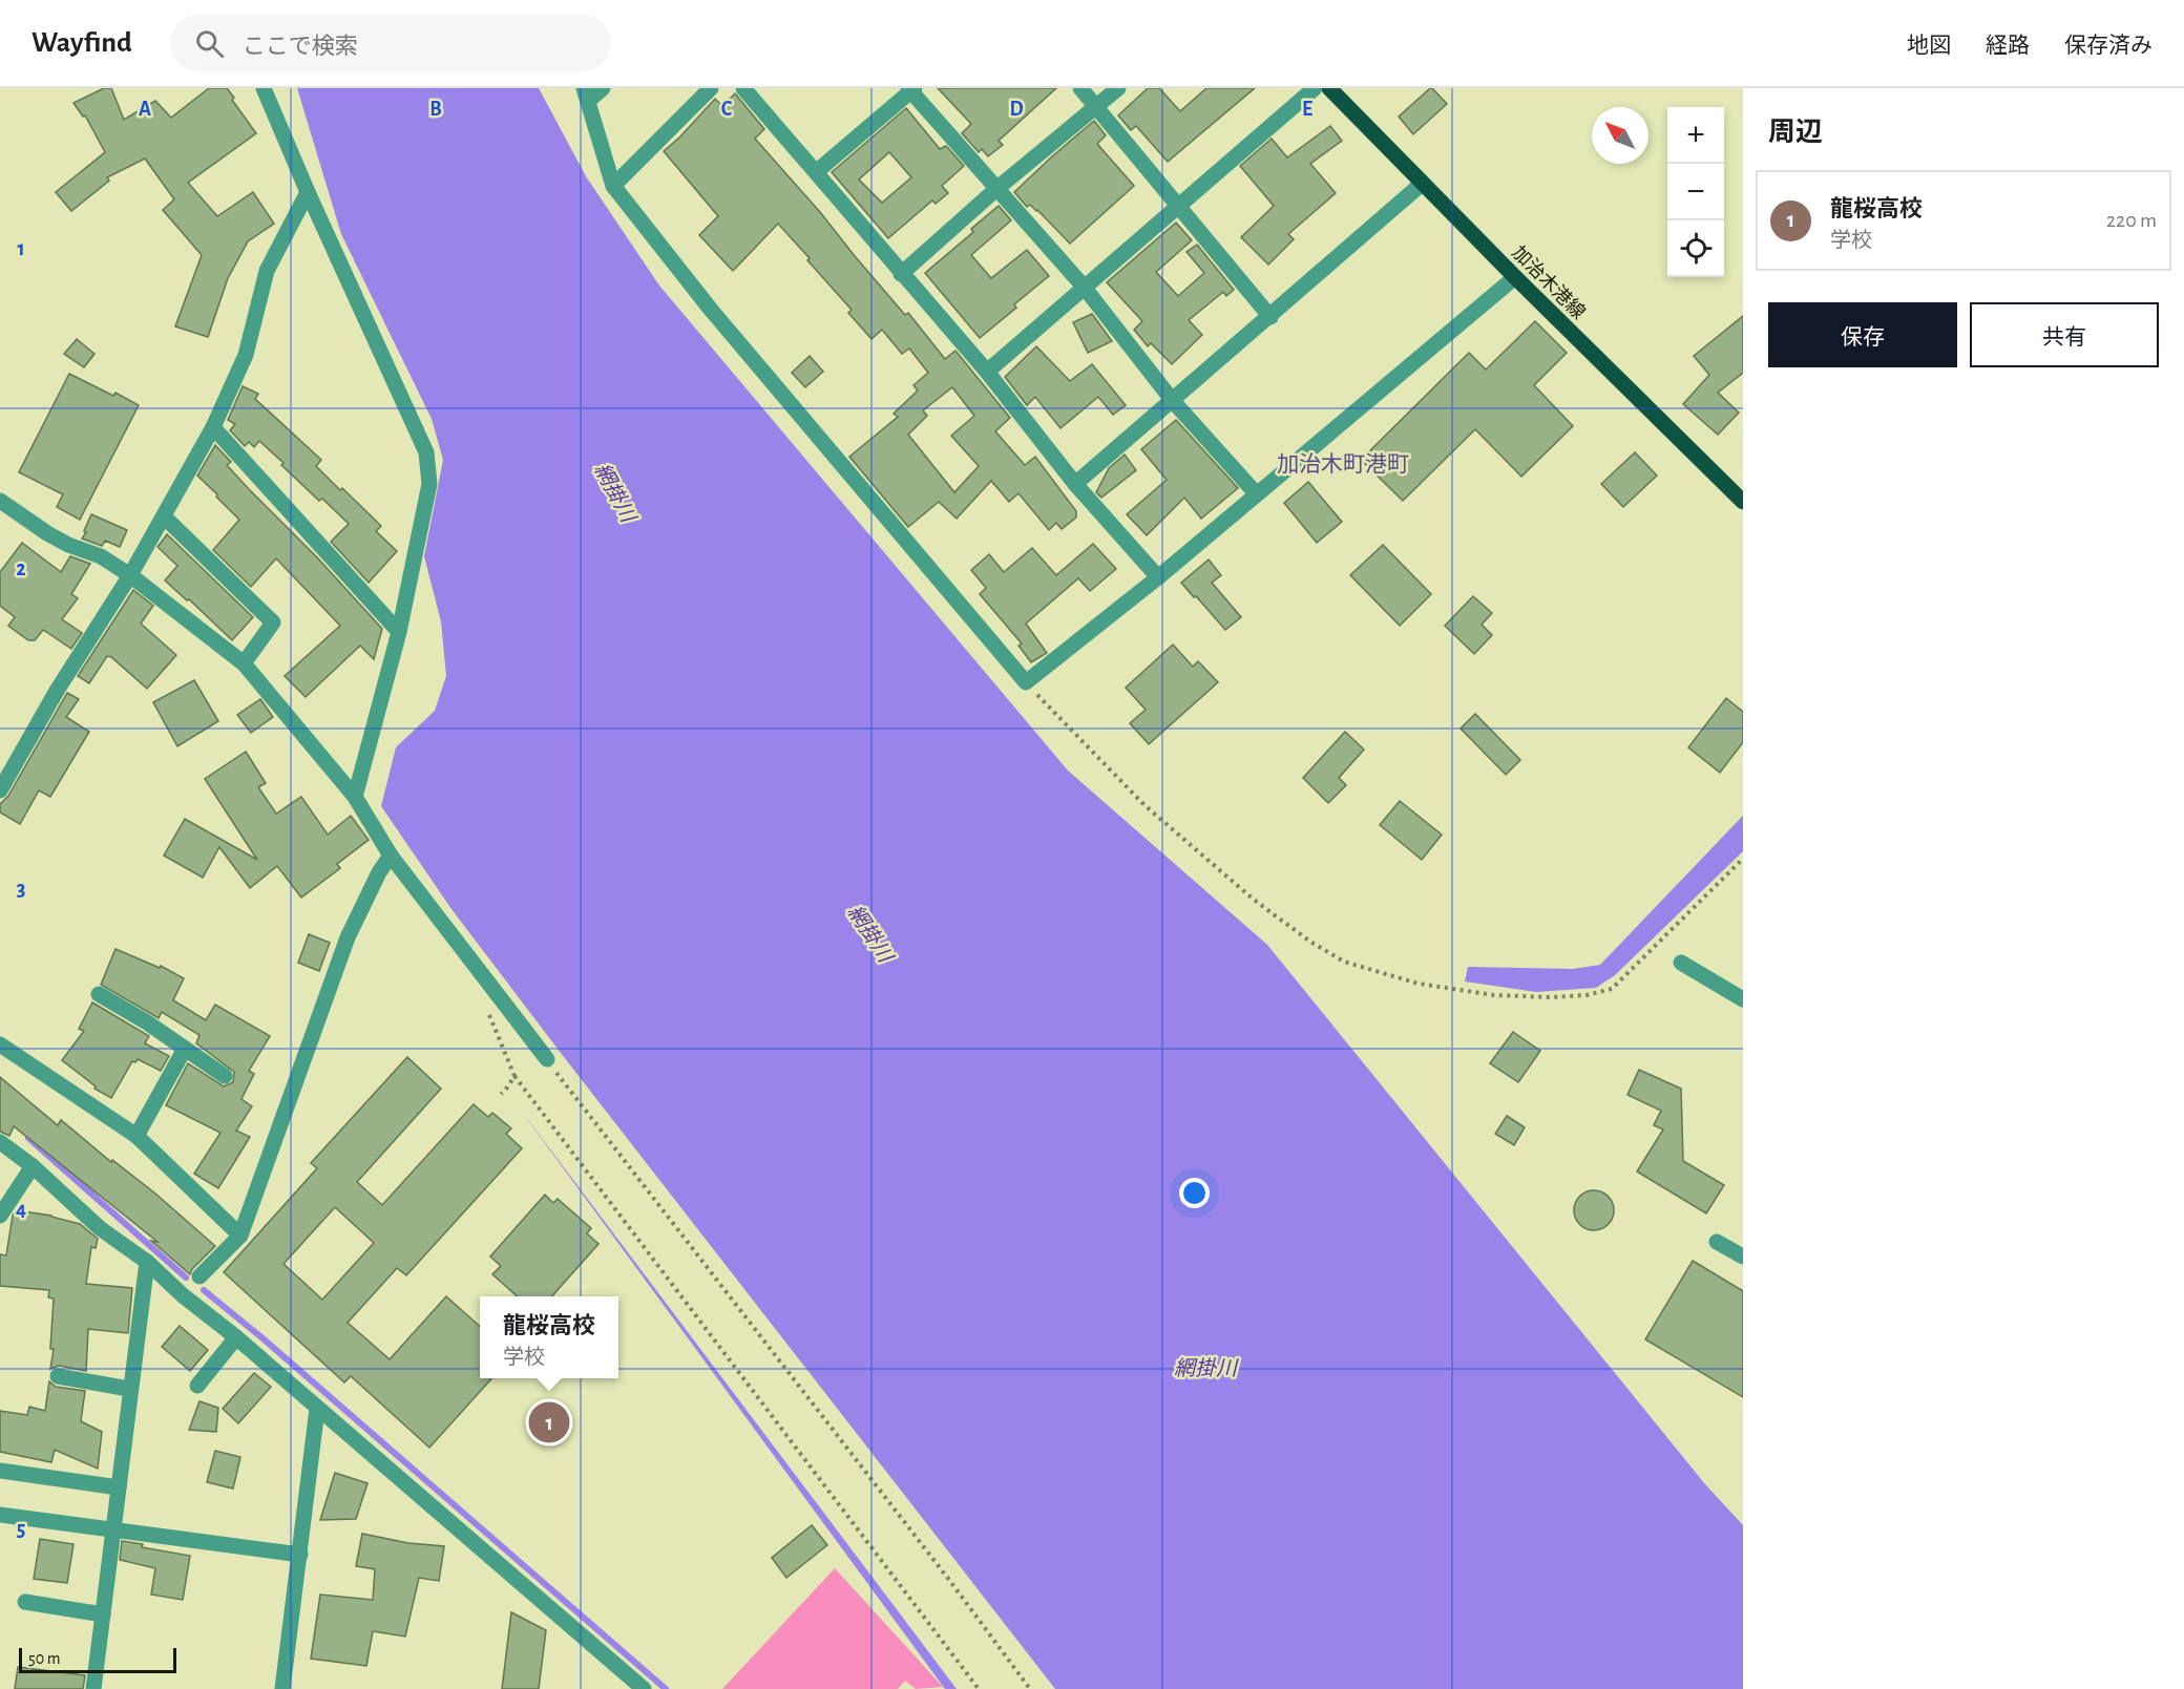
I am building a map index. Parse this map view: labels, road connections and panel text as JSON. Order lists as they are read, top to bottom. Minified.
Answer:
{"streets":{"main road":["加治木港線"]},"districts":["加治木町港町"],"water":["網掛川"],"scale_bar":"50 m","north":"top left","page":{"header":"Wayfind","search":"ここで検索","nav":["地図","経路","保存済み"],"heading":"周辺","map_buttons":["+","−"],"list":[{"mark":"1","name":"龍桜高校","note":"学校","value":"220 m"}],"buttons":["保存","共有"],"popup":["龍桜高校","学校"],"pins":"1","scale":"50 m"},"grid":{"columns":["A","B","C","D","E"],"rows":["1","2","3","4","5"]}}
